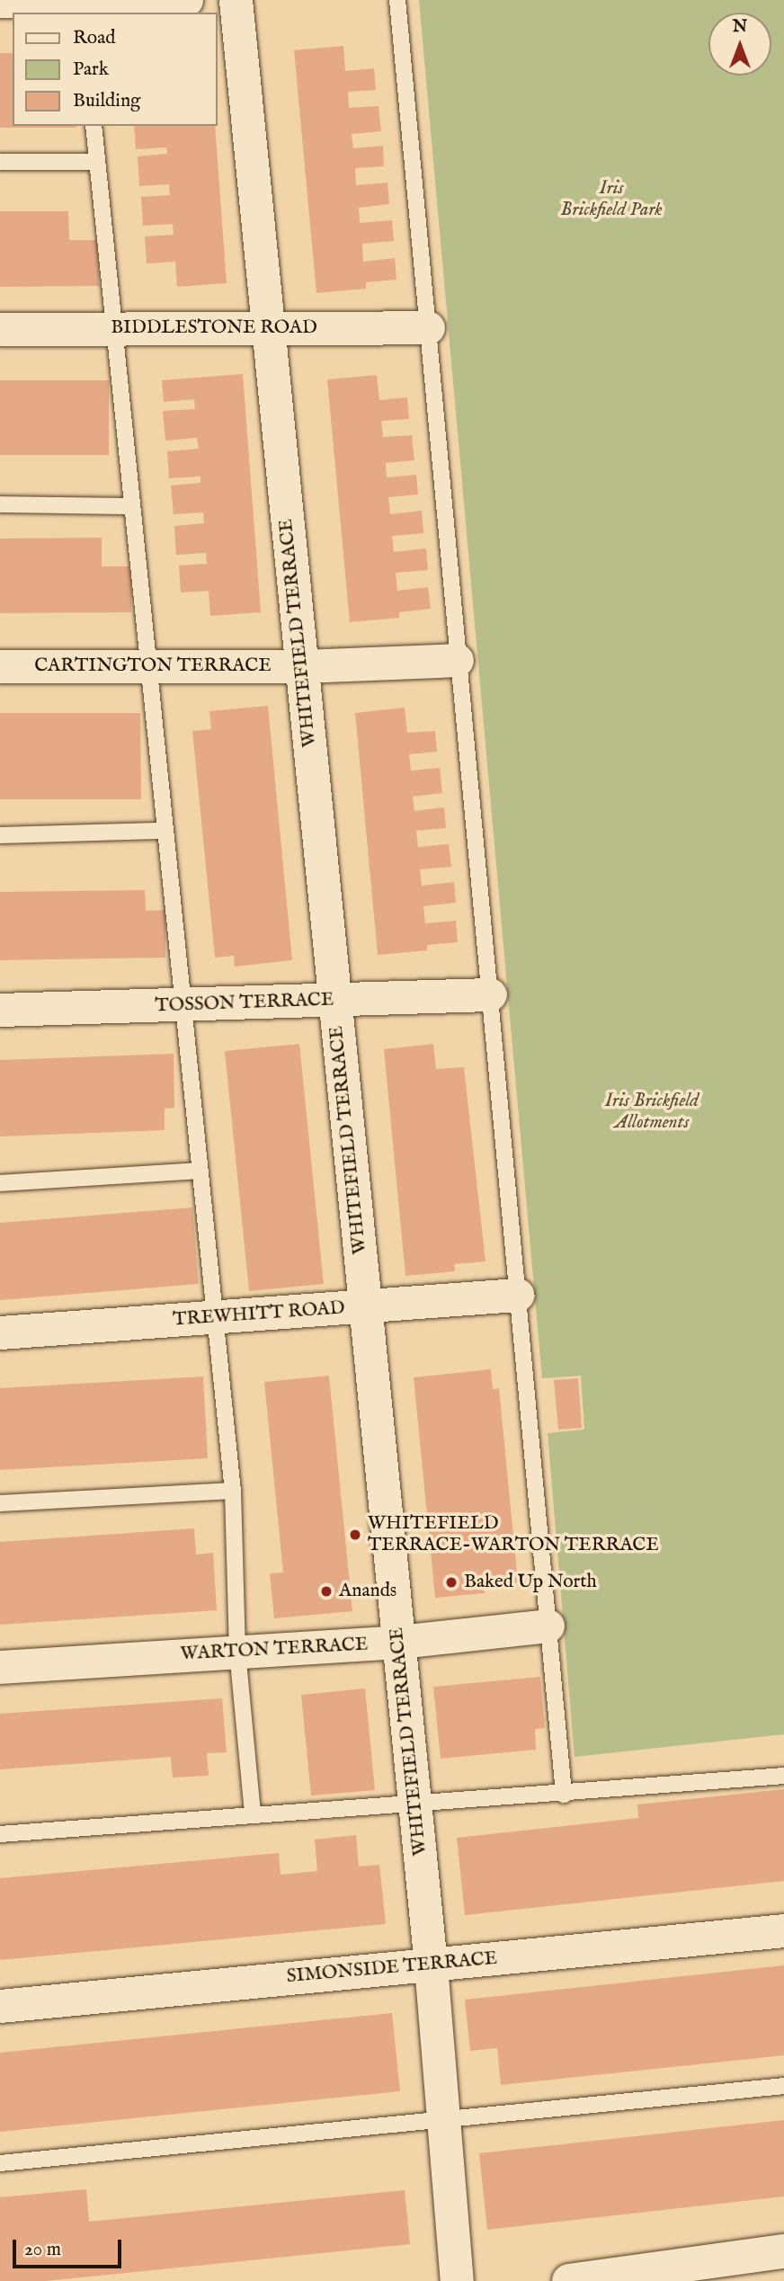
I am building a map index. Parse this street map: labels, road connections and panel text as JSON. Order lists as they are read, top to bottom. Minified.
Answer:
{"streets":{"street":["BIDDLESTONE ROAD","WHITEFIELD TERRACE","CARTINGTON TERRACE","TOSSON TERRACE","TREWHITT ROAD","WARTON TERRACE","SIMONSIDE TERRACE"]},"crossings":[["BIDDLESTONE ROAD","WHITEFIELD TERRACE"],["WHITEFIELD TERRACE","CARTINGTON TERRACE"],["WHITEFIELD TERRACE","TOSSON TERRACE"],["WHITEFIELD TERRACE","TREWHITT ROAD"],["WHITEFIELD TERRACE","WARTON TERRACE"],["WHITEFIELD TERRACE","SIMONSIDE TERRACE"]],"parks":["Iris Brickfield Park","Iris Brickfield Allotments"],"places":["WHITEFIELD TERRACE-WARTON TERRACE","Baked Up North","Anands"],"legend":["Road","Park","Building"],"scale_bar":"20 m","north":"top"}
